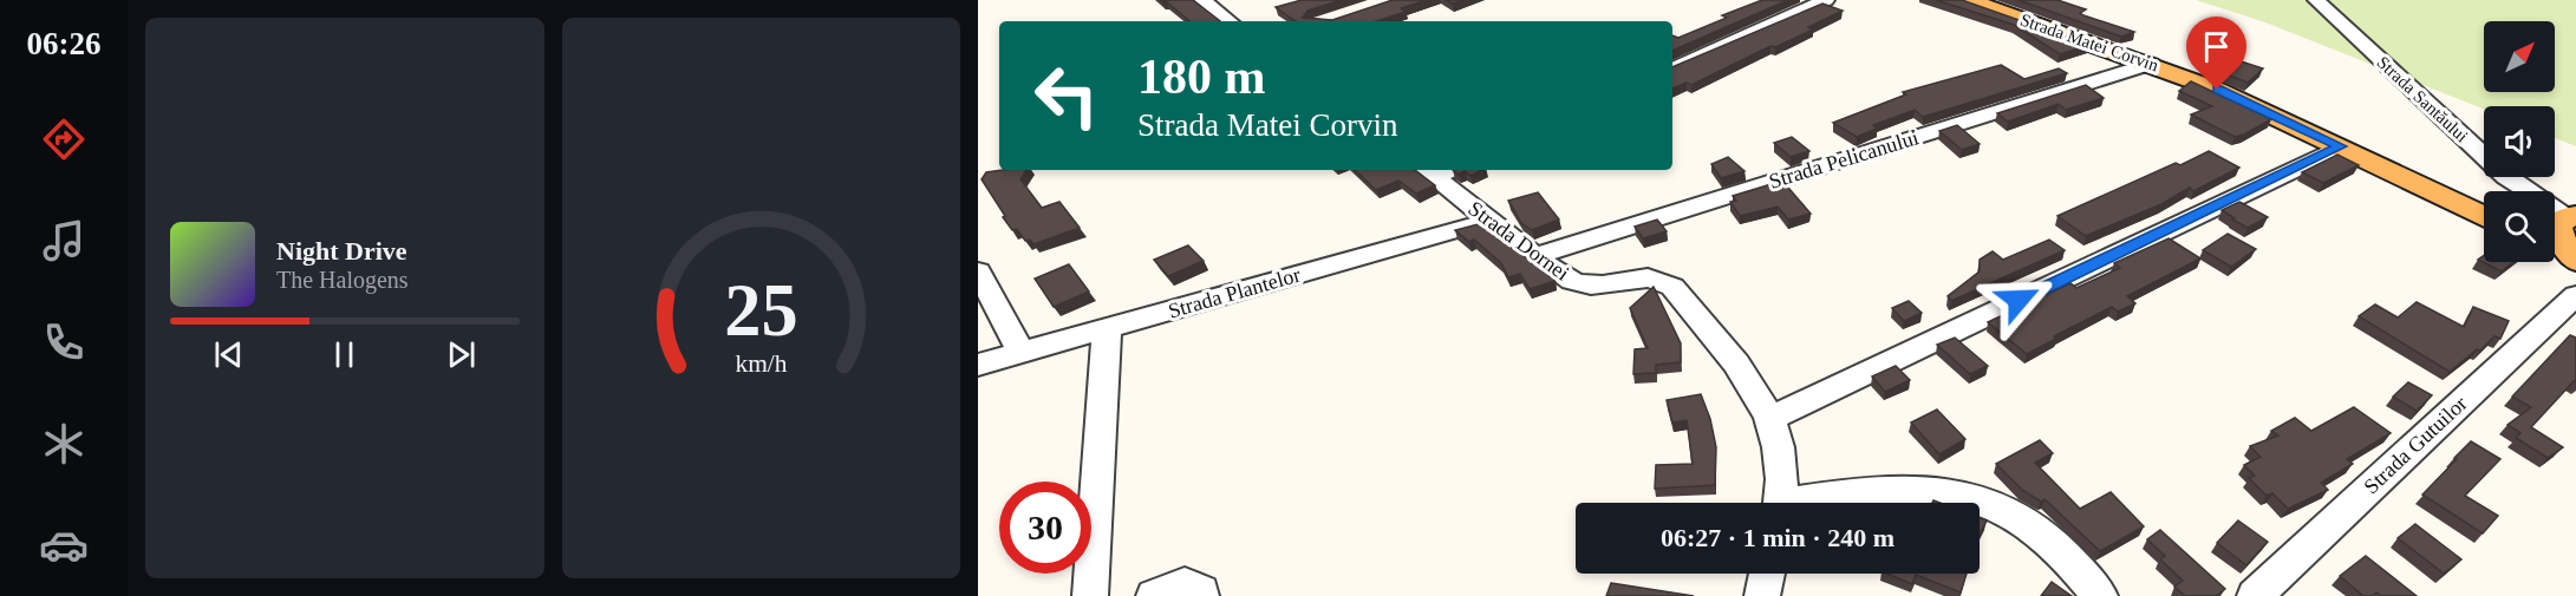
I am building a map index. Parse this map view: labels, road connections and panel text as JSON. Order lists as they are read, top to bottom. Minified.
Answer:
{"streets":{"main road":["Strada Matei Corvin"],"street":["Strada Santăului","Strada Pelicanului","Strada Dornei","Strada Plantelor","Strada Gutuilor"]},"crossings":[["Strada Matei Corvin","Strada Pelicanului"],["Strada Pelicanului","Strada Dornei"],["Strada Dornei","Strada Plantelor"]],"north":"top right","page":{"tabs":"06:26","turn":["180 m","Strada Matei Corvin"],"song":["Night Drive","The Halogens"],"limit":"30","trip":"06:27 · 1 min · 240 m","gauge":["25","km/h"]}}
